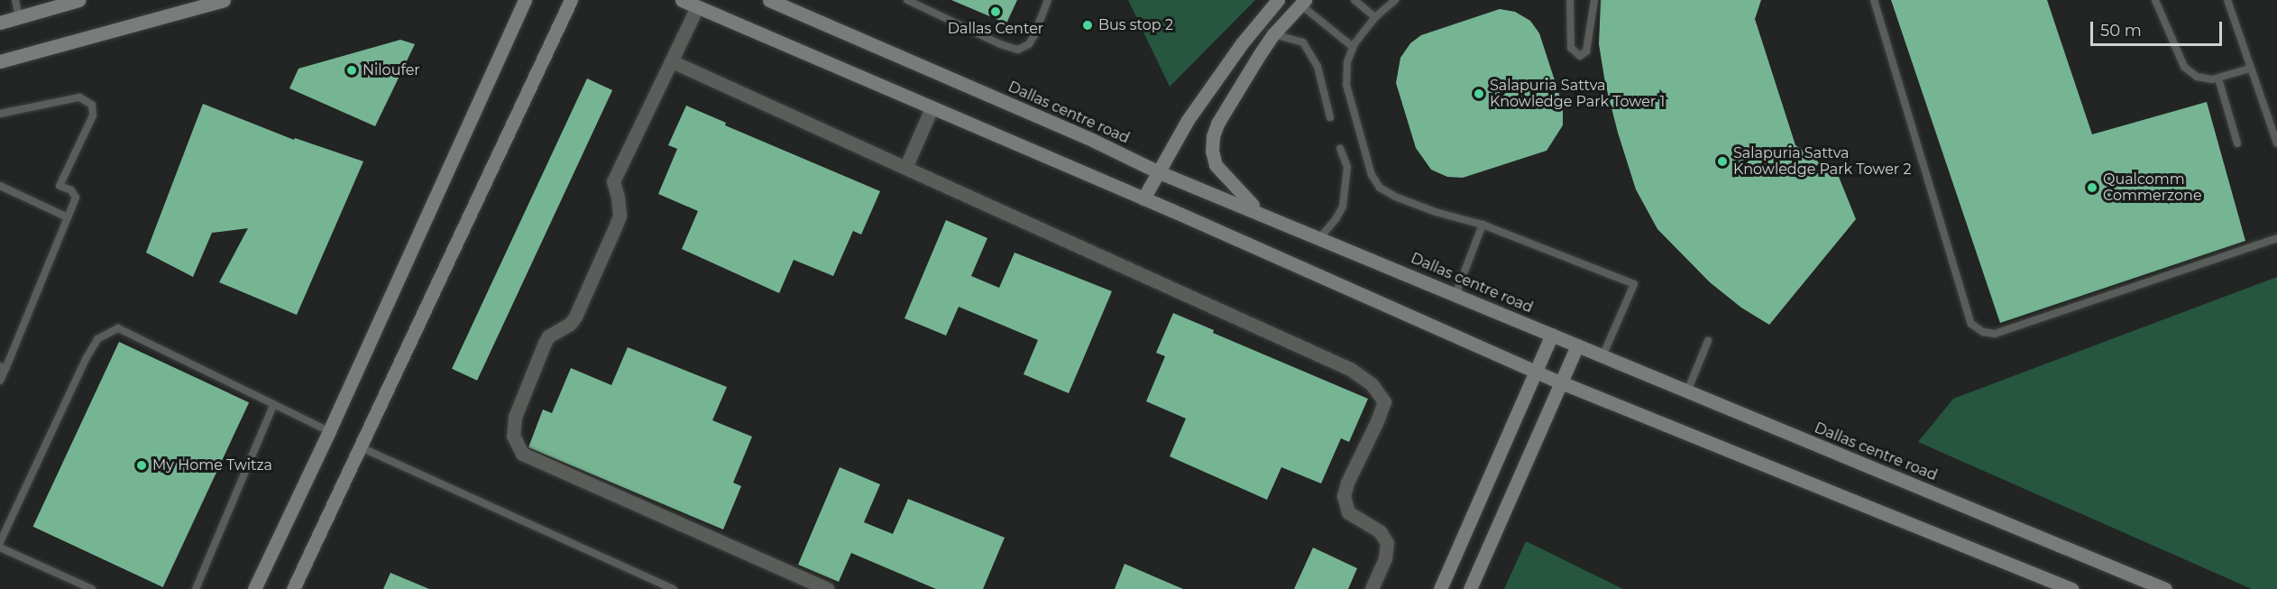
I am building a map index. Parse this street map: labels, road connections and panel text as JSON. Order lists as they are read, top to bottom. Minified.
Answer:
{"streets":{"street":["Dallas centre road"]},"places":["Dallas Center","Bus stop 2","Niloufer","Salapuria Sattva Knowledge Park Tower 1","Salapuria Sattva Knowledge Park Tower 2","Qualcomm Commerzone","My Home Twitza"],"scale_bar":"50 m"}
